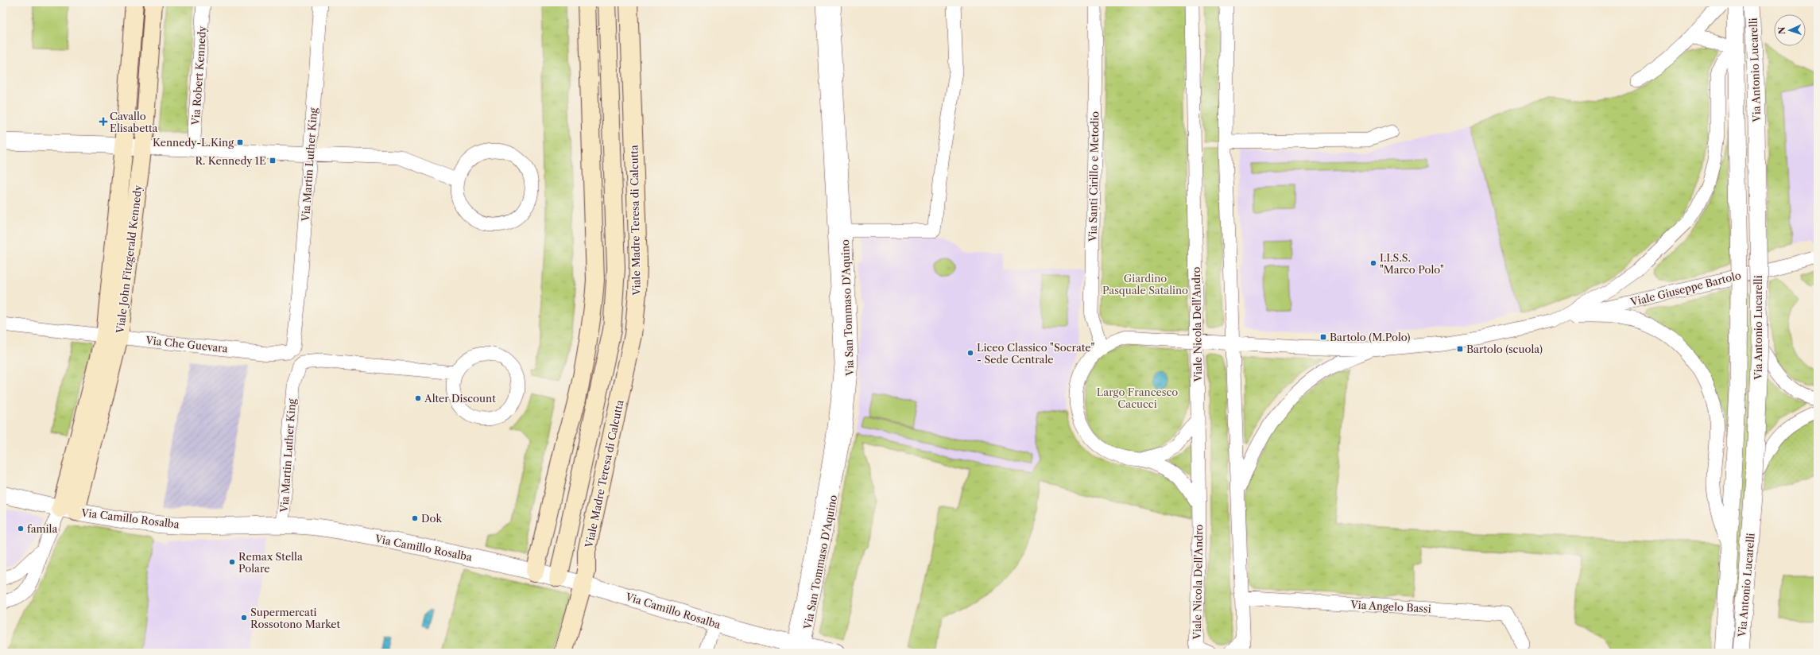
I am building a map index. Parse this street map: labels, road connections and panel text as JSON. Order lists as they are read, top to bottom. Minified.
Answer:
{"streets":{"main road":["Viale Madre Teresa di Calcutta","Viale John Fitzgerald Kennedy"],"street":["Via Antonio Lucarelli","Via Robert Kennedy","Via Martin Luther King","Via Santi Cirillo e Metodio","Viale Giuseppe Bartolo","Via San Tommaso D'Aquino","Viale Nicola Dell'Andro","Via Che Guevara","Via Camillo Rosalba","Via Angelo Bassi"]},"crossings":[["Via Martin Luther King","Via Che Guevara"],["Via Martin Luther King","Via Camillo Rosalba"],["Viale Madre Teresa di Calcutta","Via Camillo Rosalba"],["Viale John Fitzgerald Kennedy","Via Che Guevara"],["Viale John Fitzgerald Kennedy","Via Camillo Rosalba"],["Via San Tommaso D'Aquino","Via Camillo Rosalba"]],"parks":["Giardino Pasquale Satalino","Largo Francesco Cacucci"],"places":{"health":["Cavallo Elisabetta"],"transit":["Kennedy-L.King","R. Kennedy 1E","Bartolo (M.Polo)","Bartolo (scuola)"],"other":["I.I.S.S. \"Marco Polo\"","Liceo Classico \"Socrate\" - Sede Centrale","Alter Discount","Dok","famila","Remax Stella Polare","Supermercati Rossotono Market"]},"north":"left"}
